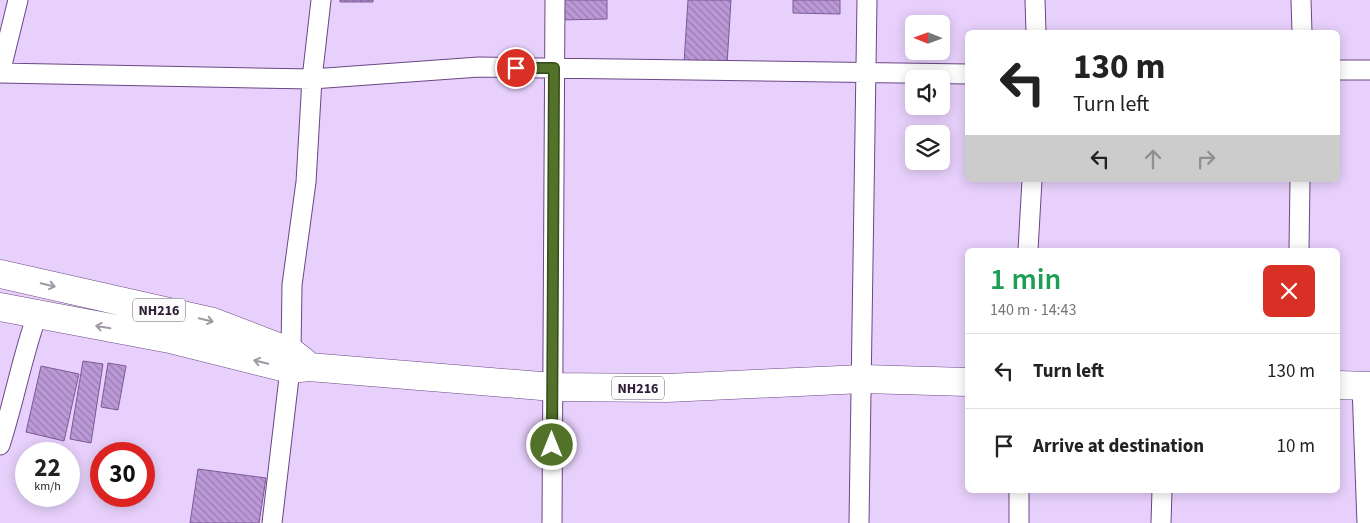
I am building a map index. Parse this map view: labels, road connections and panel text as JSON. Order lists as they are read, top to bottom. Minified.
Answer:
{"streets":{"highway":["NH216"]},"north":"left","page":{"turn":["130 m","Turn left"],"heading":["1 min","140 m · 14:43"],"list":[{"name":"Turn left","value":"130 m"},{"name":"Arrive at destination","value":"10 m"}],"speed":"22 km/h","limit":"30"}}
